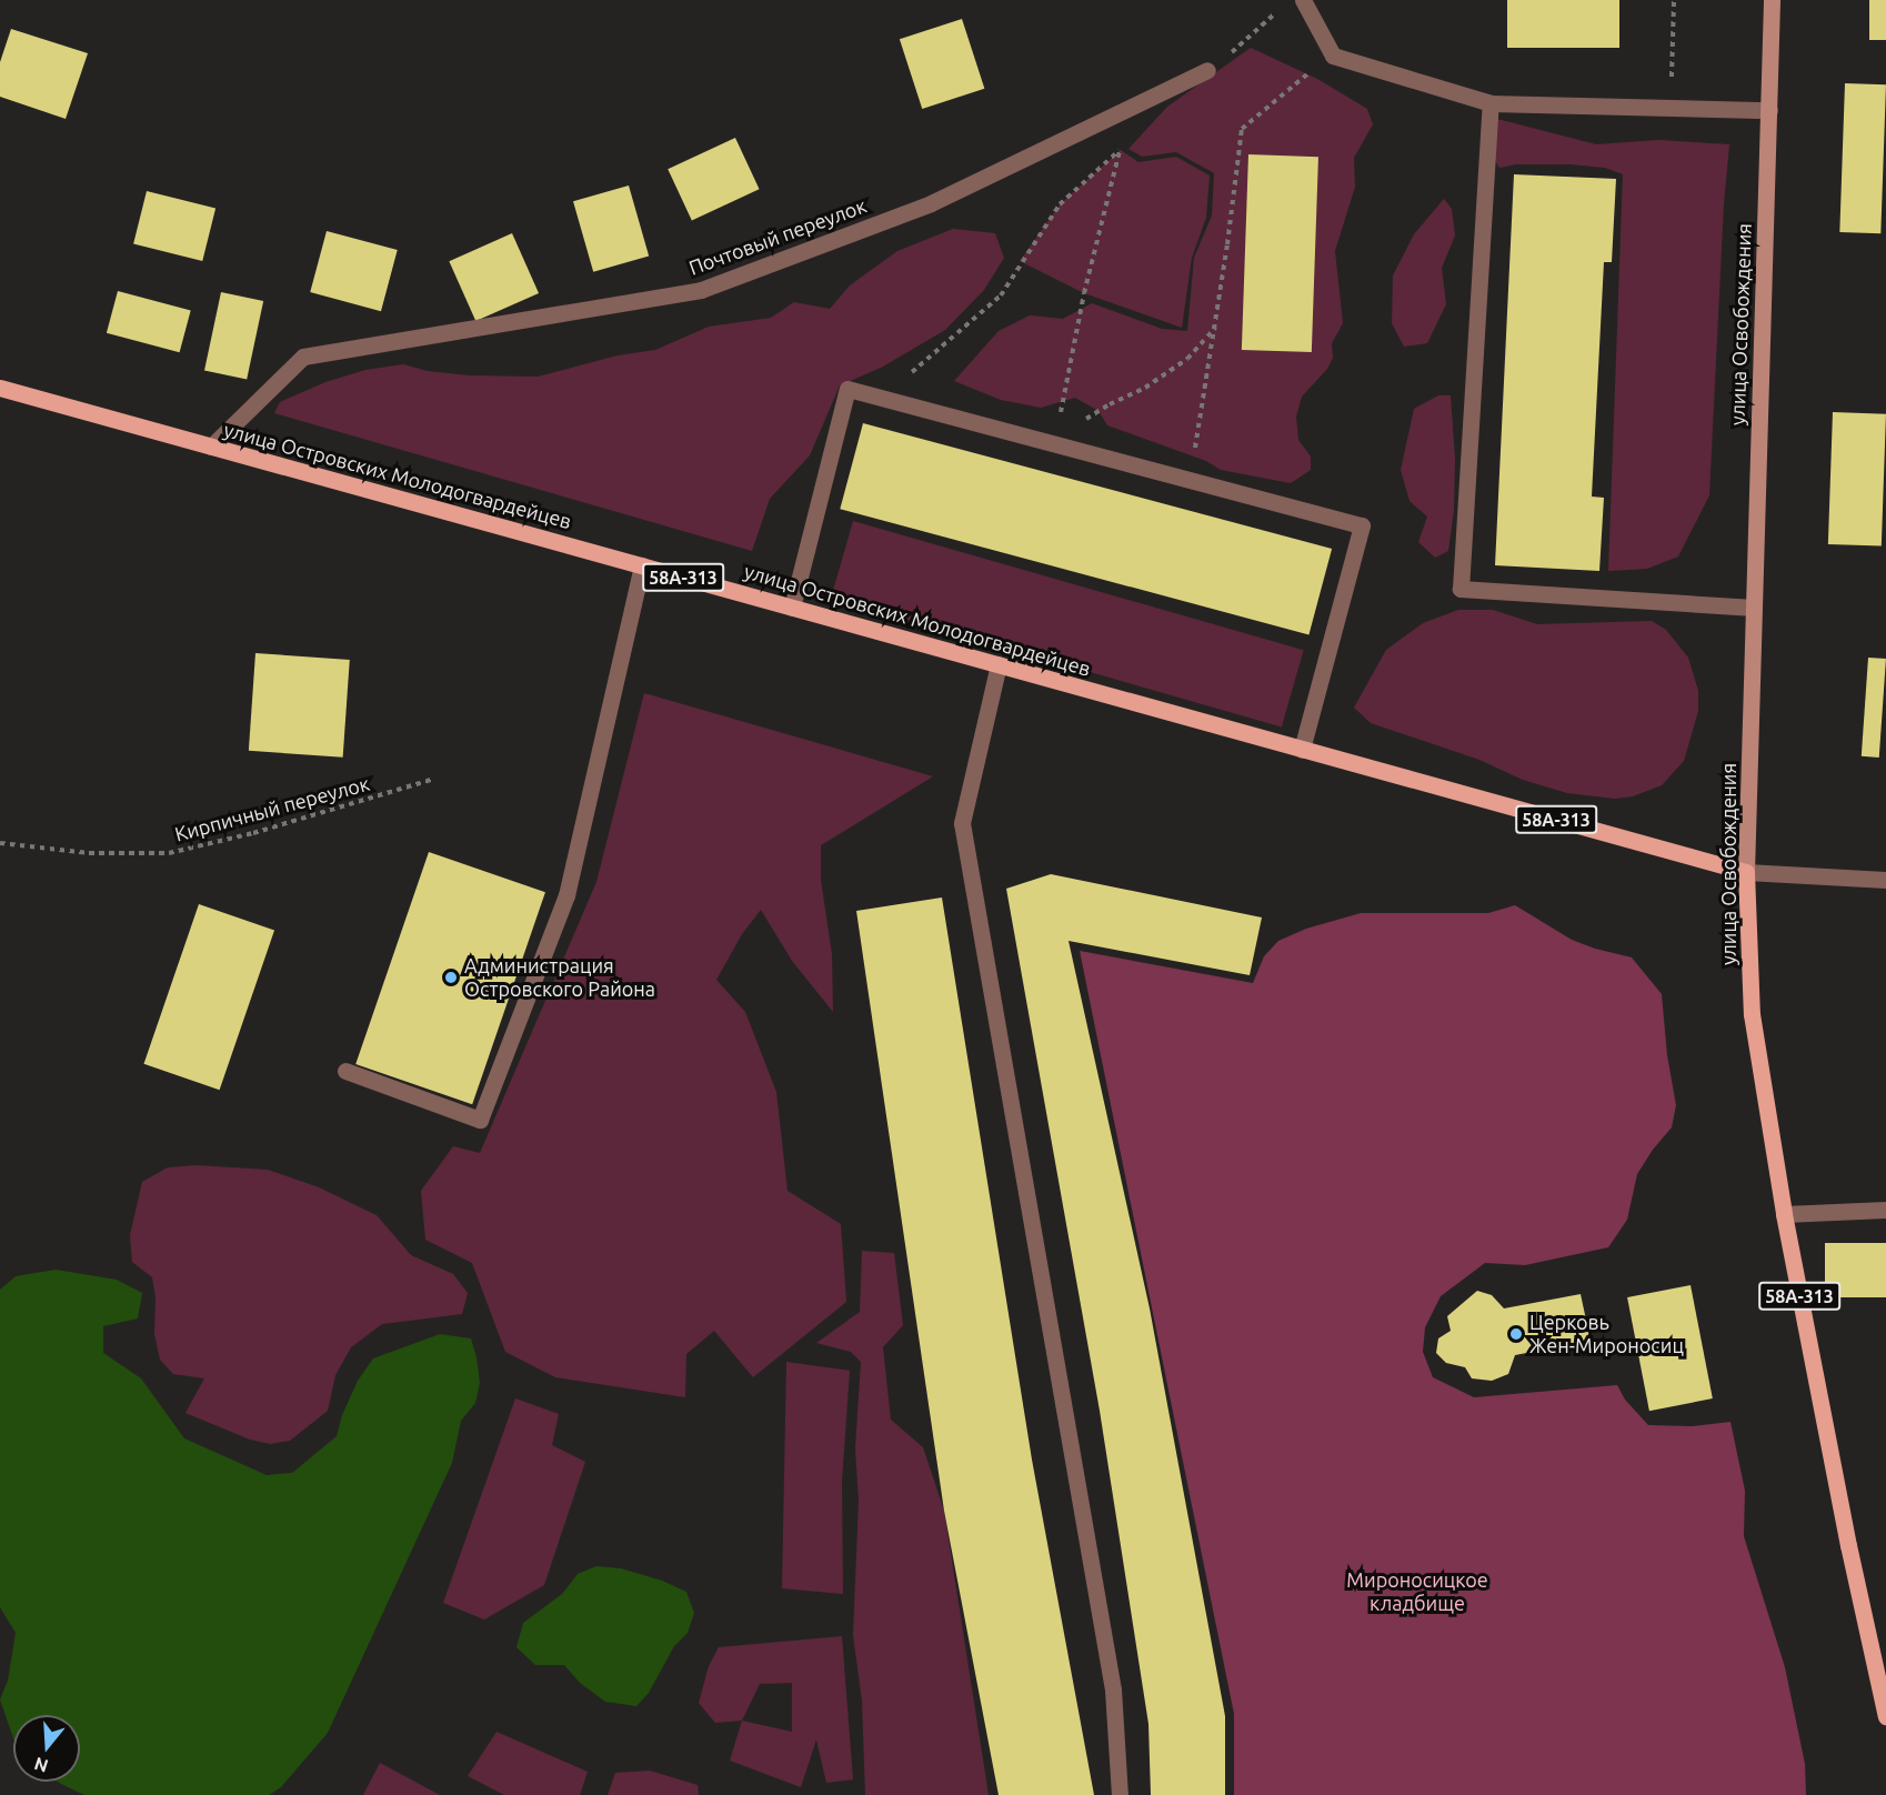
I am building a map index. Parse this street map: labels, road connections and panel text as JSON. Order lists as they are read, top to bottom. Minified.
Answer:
{"streets":{"main road":["улица Освобождения","улица Островских Молодогвардейцев","58А-313"],"street":["Почтовый переулок"],"path":["Кирпичный переулок"]},"crossings":[["Почтовый переулок","улица Островских Молодогвардейцев"],["улица Освобождения","улица Островских Молодогвардейцев"]],"parks":["Мироносицкое кладбище"],"places":["Администрация Островского Района","Церковь Жен-Мироносиц"],"north":"bottom"}
